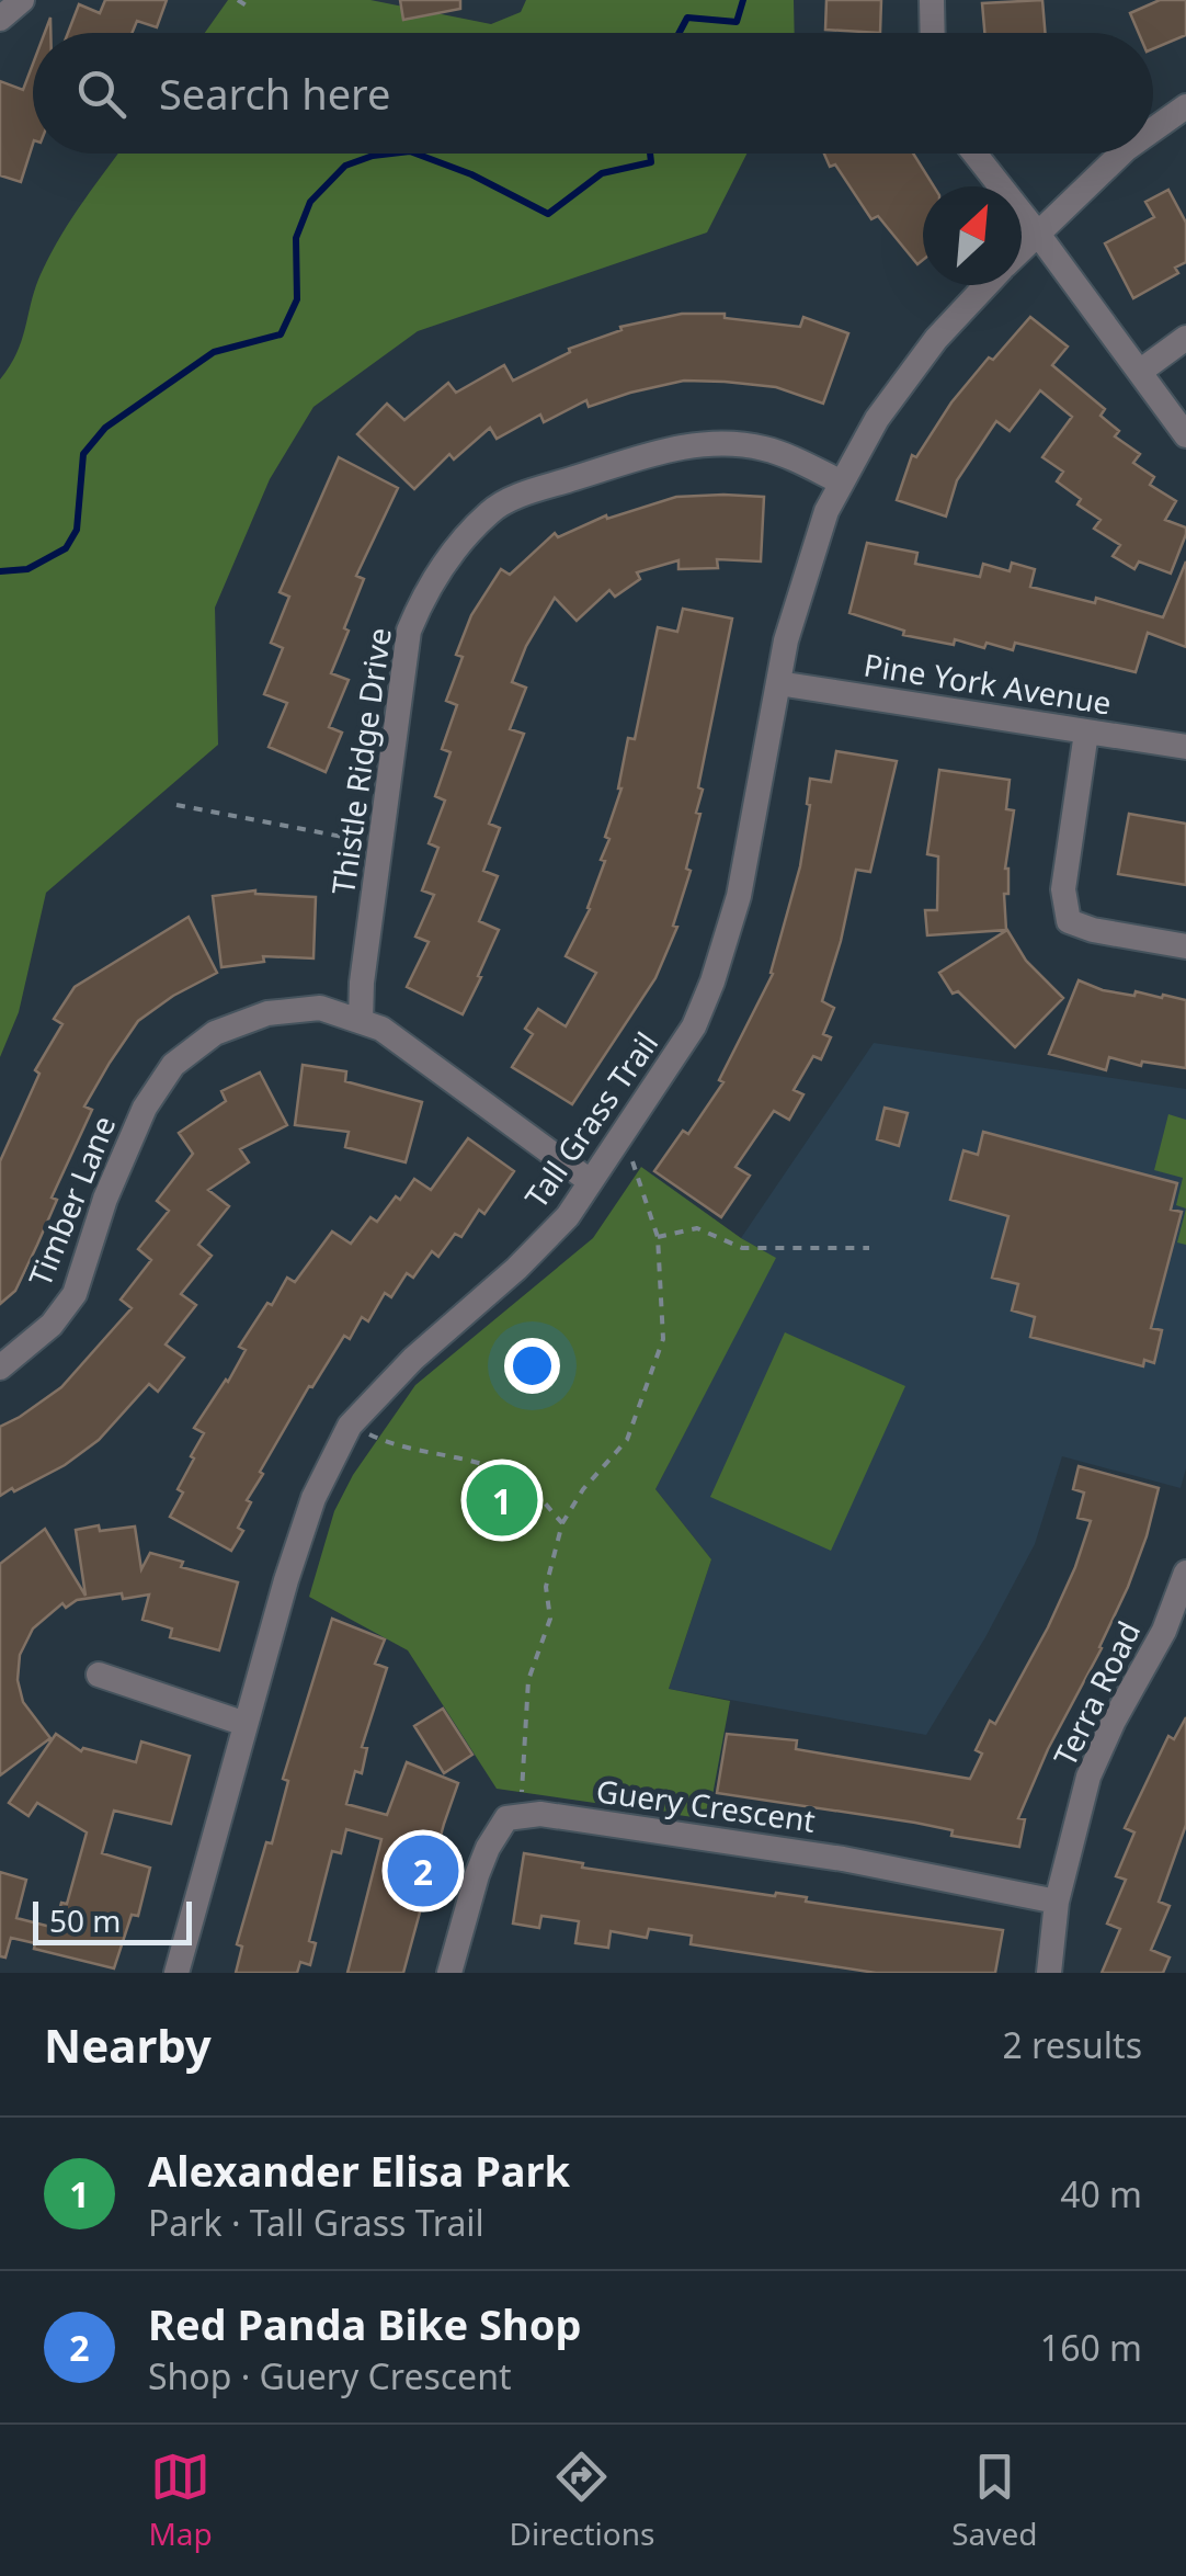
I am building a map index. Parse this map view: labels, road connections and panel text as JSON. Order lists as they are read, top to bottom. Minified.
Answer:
{"streets":{"street":["Pine York Avenue","Thistle Ridge Drive","Tall Grass Trail","Timber Lane","Terra Road","Guery Crescent"]},"crossings":[["Pine York Avenue","Tall Grass Trail"],["Thistle Ridge Drive","Tall Grass Trail"],["Thistle Ridge Drive","Timber Lane"],["Tall Grass Trail","Timber Lane"],["Terra Road","Guery Crescent"]],"scale_bar":"50 m","north":"top right","page":{"search":"Search here","pins":["1","2"],"scale":"50 m","heading":["Nearby","2 results"],"list":[{"mark":"1","name":"Alexander Elisa Park","note":"Park · Tall Grass Trail","value":"40 m"},{"mark":"2","name":"Red Panda Bike Shop","note":"Shop · Guery Crescent","value":"160 m"}],"nav":["Map","Directions","Saved"]}}
